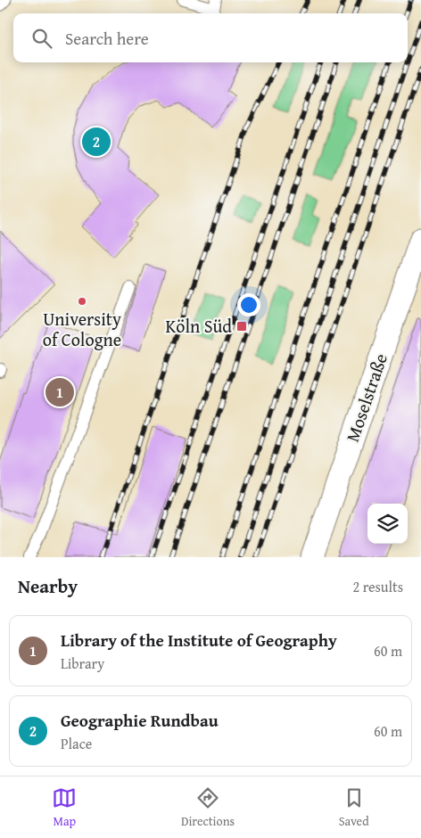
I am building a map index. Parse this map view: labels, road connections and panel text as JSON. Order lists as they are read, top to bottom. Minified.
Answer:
{"streets":{"street":["Moselstraße"]},"places":{"other":["University of Cologne"],"transit":["Köln Süd"]},"page":{"search":"Search here","pins":["2","1"],"heading":["Nearby","2 results"],"list":[{"mark":"1","name":"Library of the Institute of Geography","note":"Library","value":"60 m"},{"mark":"2","name":"Geographie Rundbau","note":"Place","value":"60 m"}],"nav":["Map","Directions","Saved"]}}
